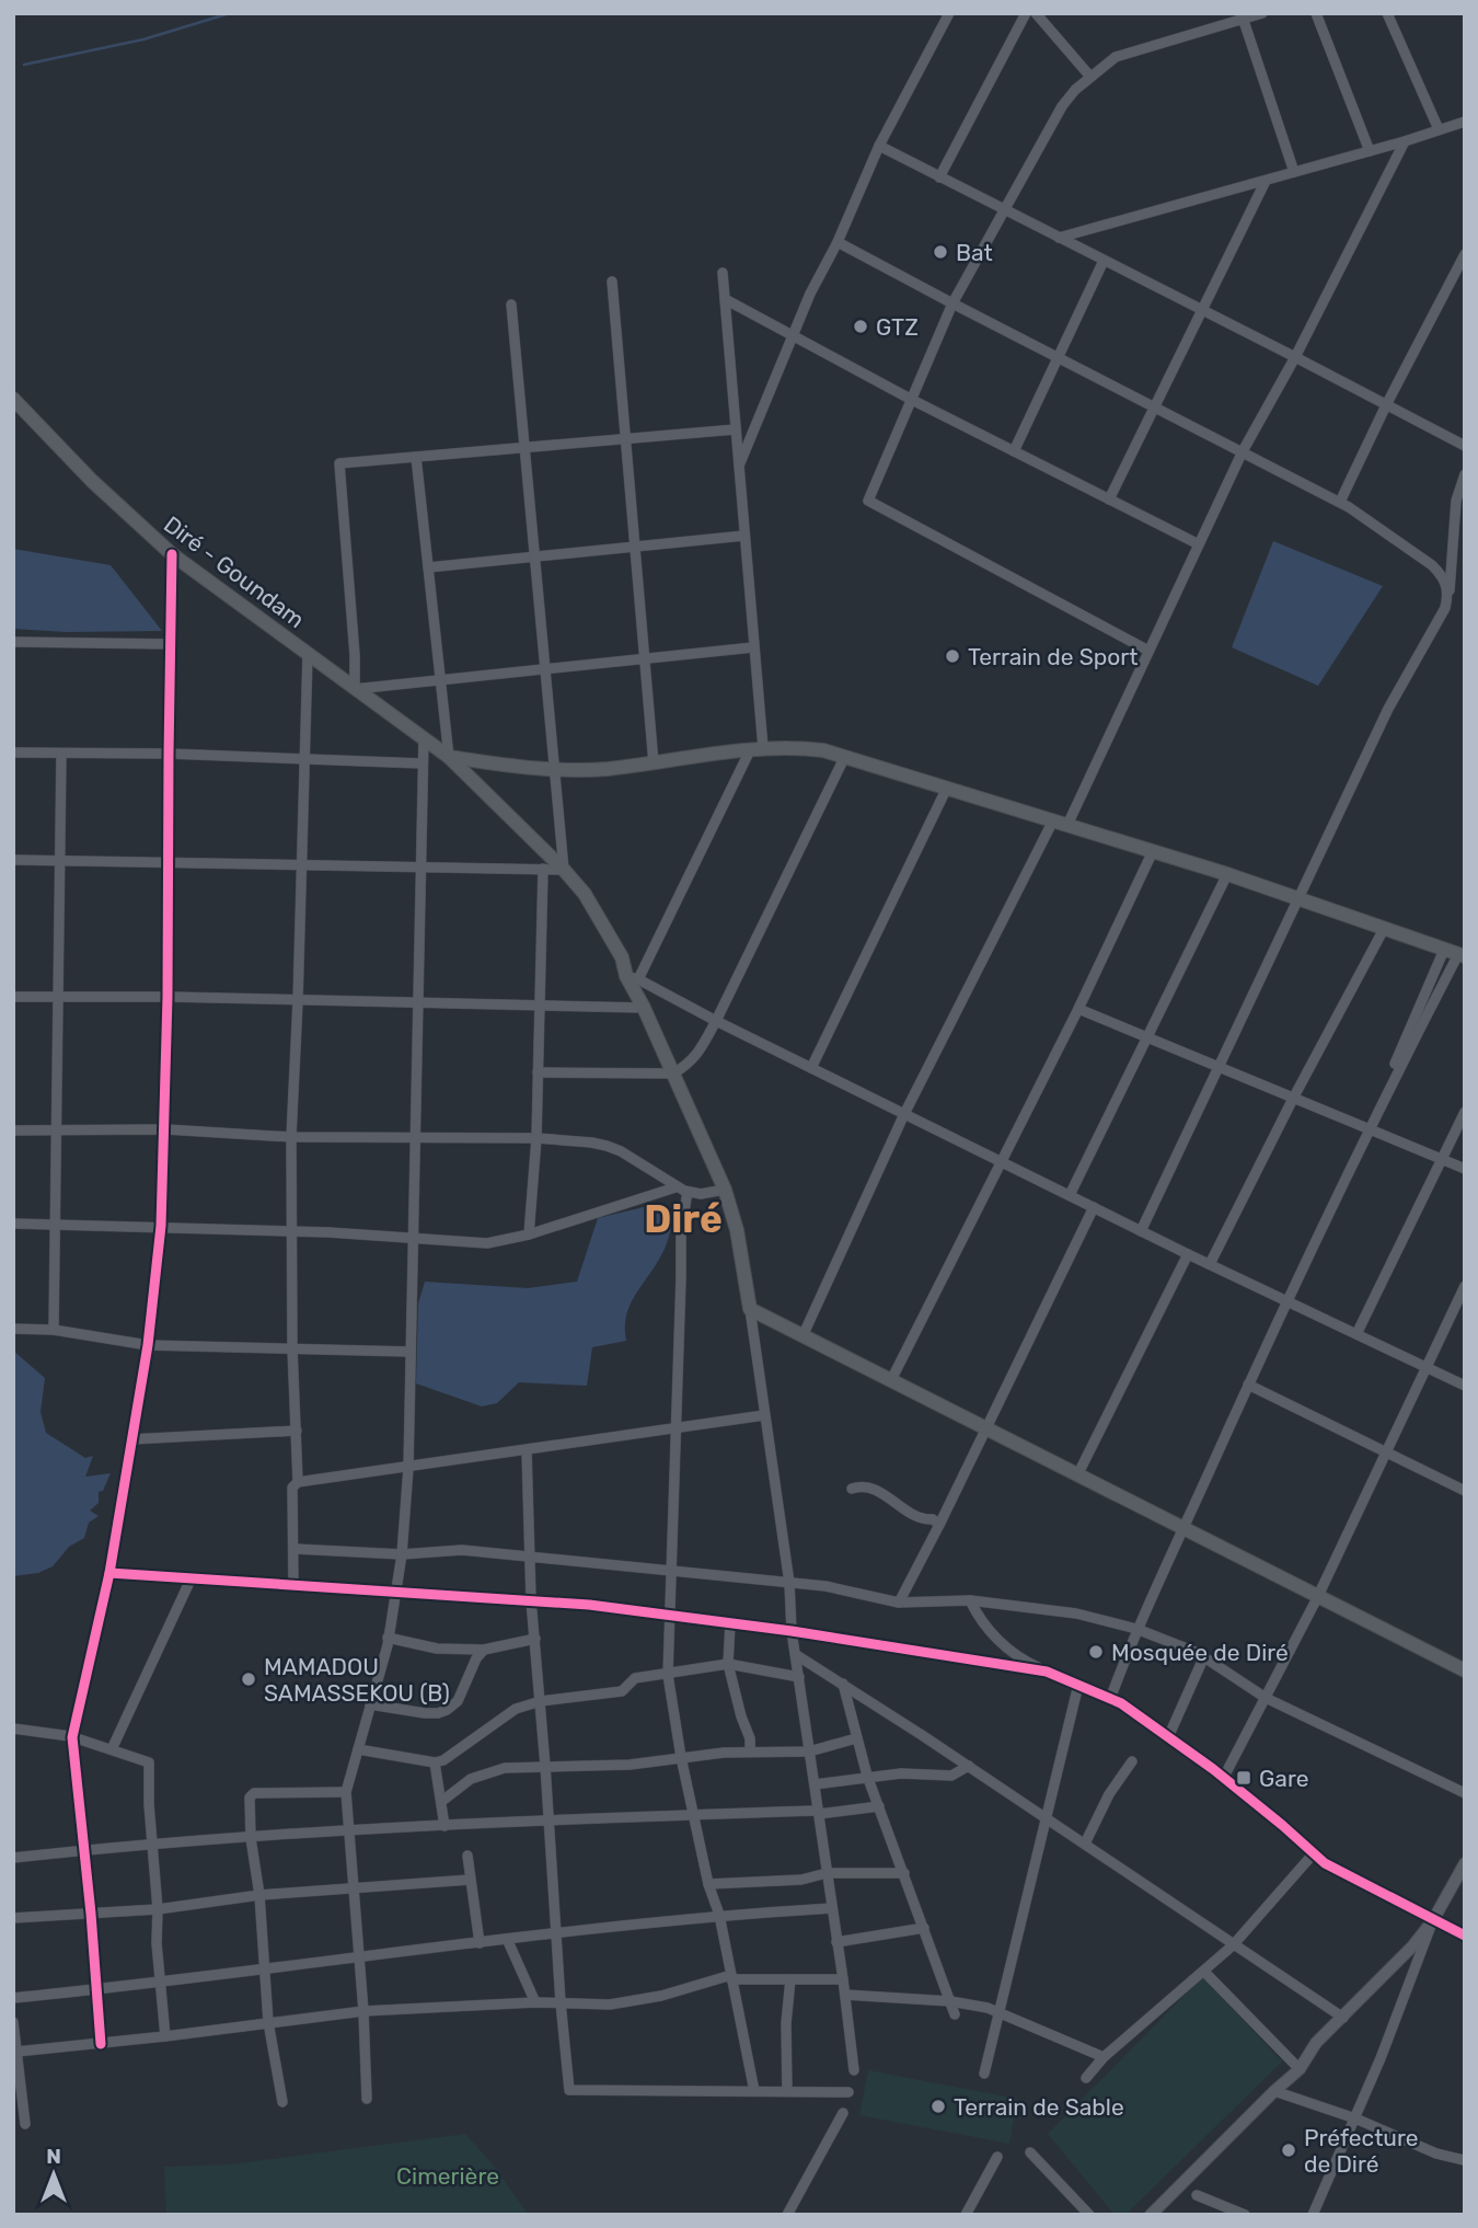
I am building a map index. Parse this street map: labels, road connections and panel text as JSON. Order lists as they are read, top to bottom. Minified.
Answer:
{"streets":{"main road":["Diré - Goundam"]},"districts":["Diré"],"parks":["Cimerière"],"places":{"other":["Bat","GTZ","Terrain de Sport","Mosquée de Diré","MAMADOU SAMASSEKOU (B)","Terrain de Sable","Préfecture de Diré"],"transit":["Gare"]},"north":"top"}
